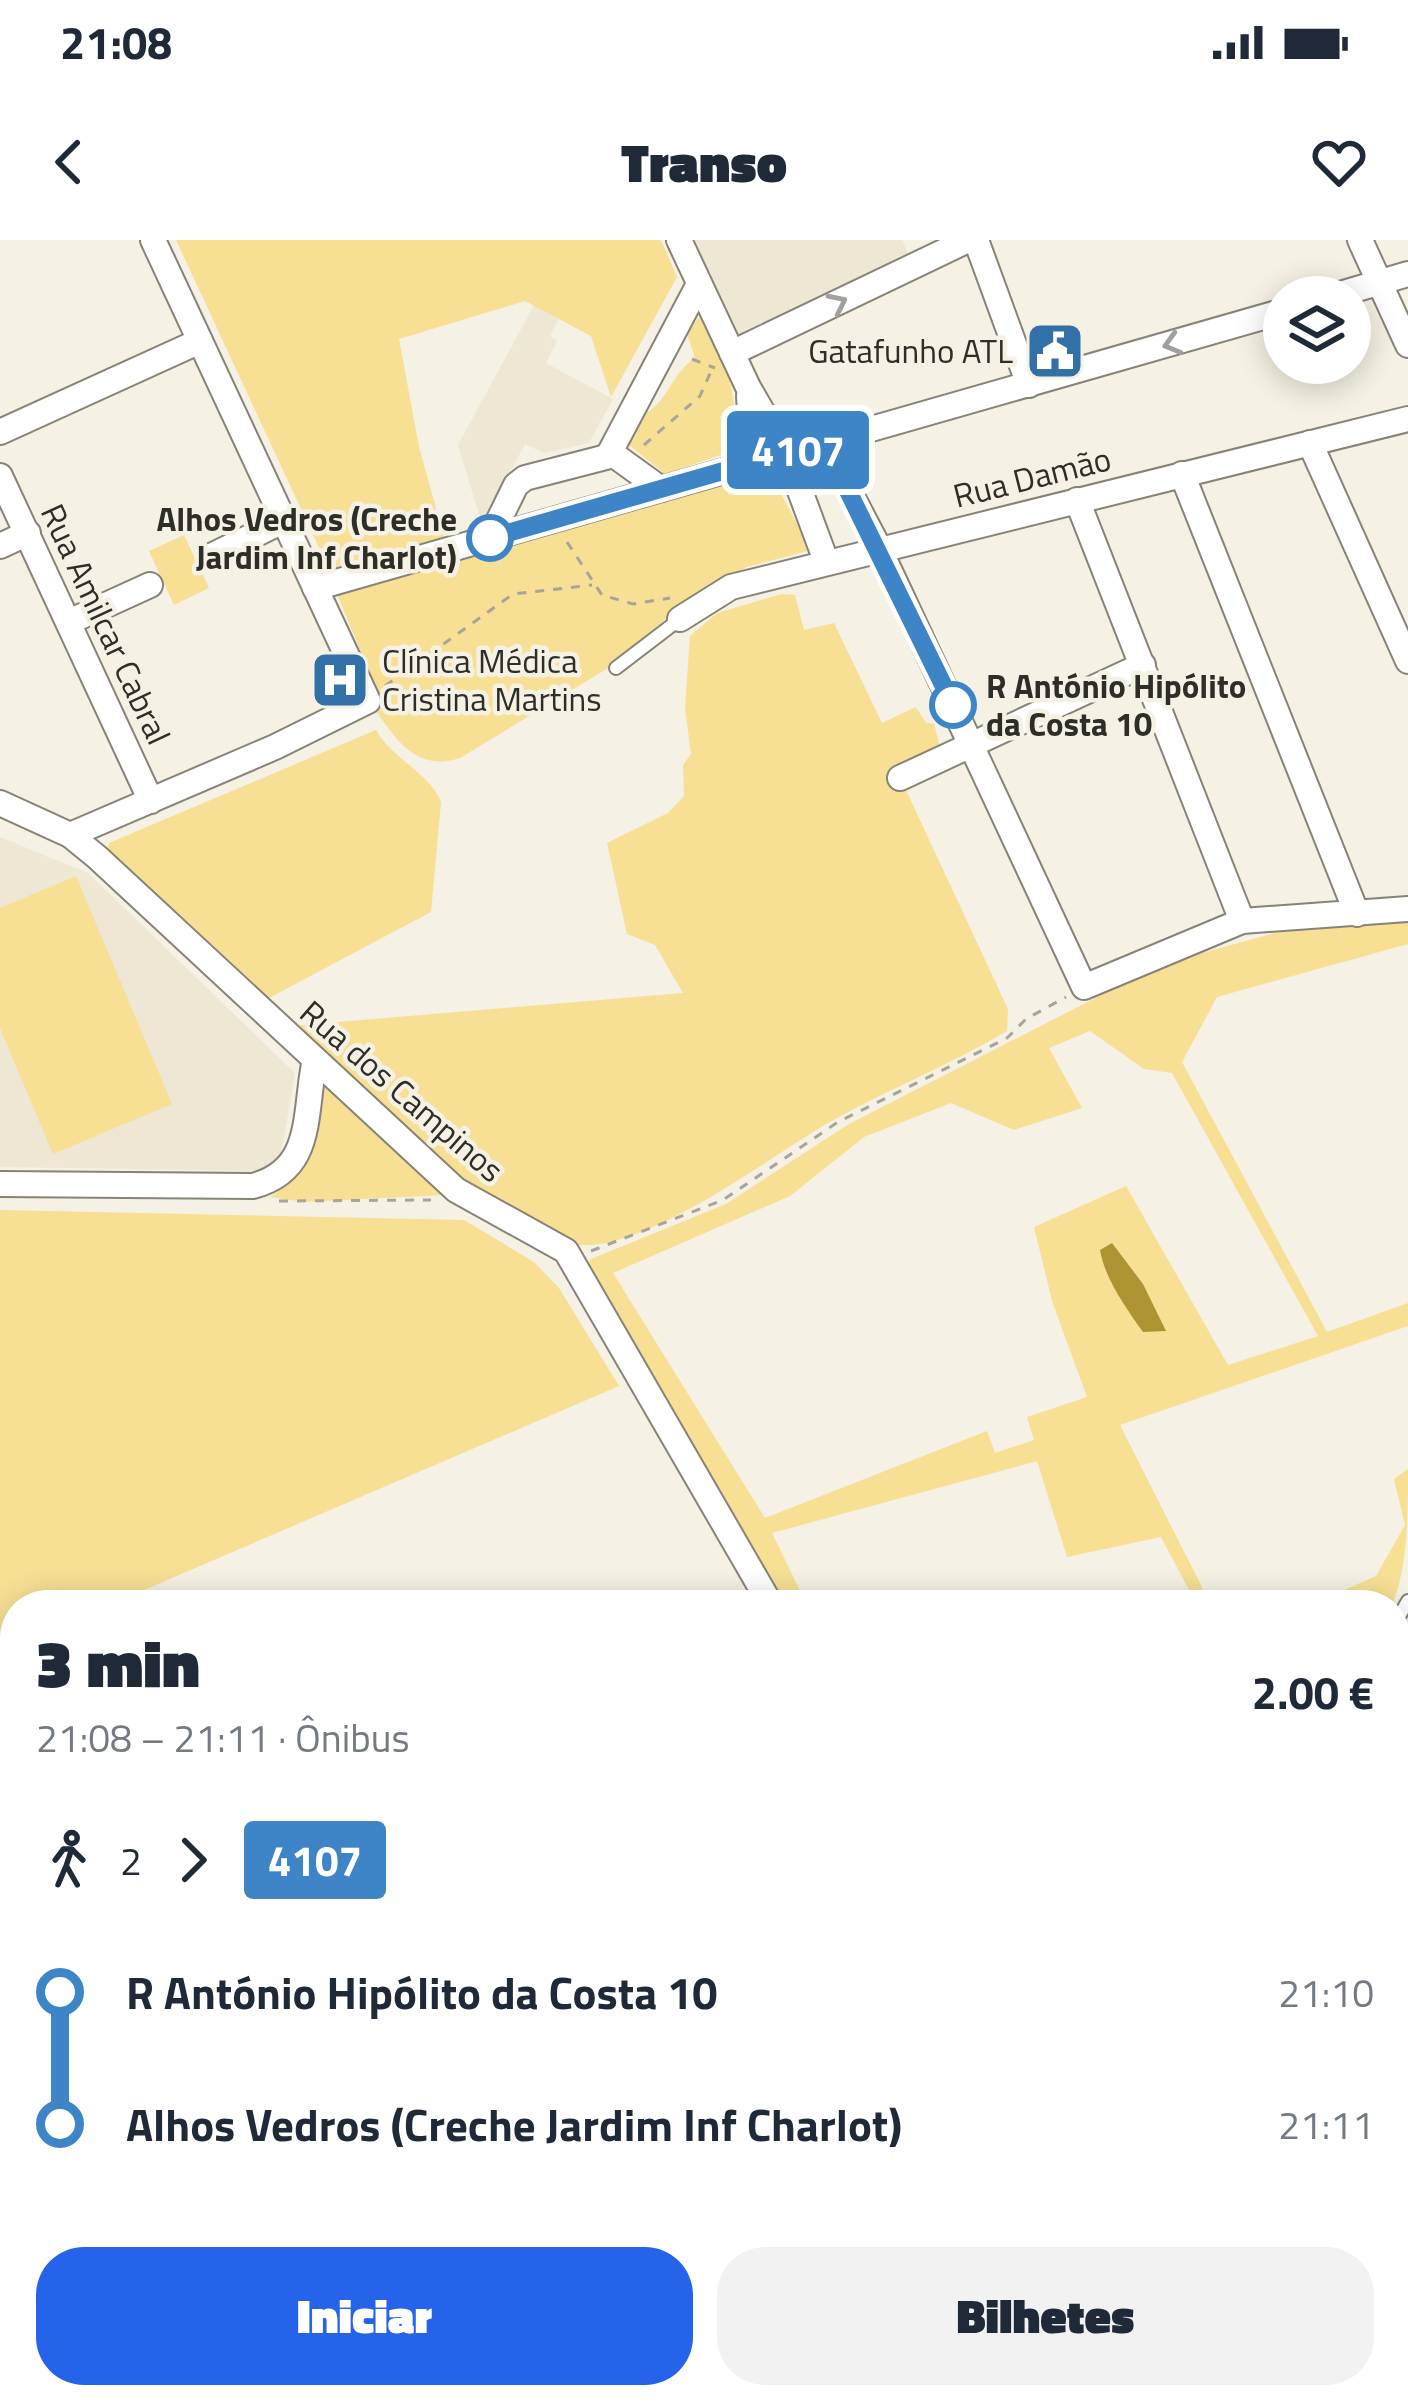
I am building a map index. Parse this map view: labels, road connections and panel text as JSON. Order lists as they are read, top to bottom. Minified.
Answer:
{"streets":{"street":["Rua Damão","Rua Amilcar Cabral","Rua dos Campinos"]},"places":{"public building":["Gatafunho ATL"],"other":["Alhos Vedros (Creche Jardim Inf Charlot)","R António Hipólito da Costa 10"],"hospital":["Clínica Médica Cristina Martins"]},"lines":["bus line 4107"],"page":{"status":"21:08","header":"Transo","on_map":"4107","heading":["3 min","21:08 – 21:11 · Ônibus","2.00 €"],"legs":["2","4107"],"list":[{"name":"R António Hipólito da Costa 10","value":"21:10"},{"name":"Alhos Vedros (Creche Jardim Inf Charlot)","value":"21:11"}],"buttons":["Iniciar","Bilhetes"]}}
